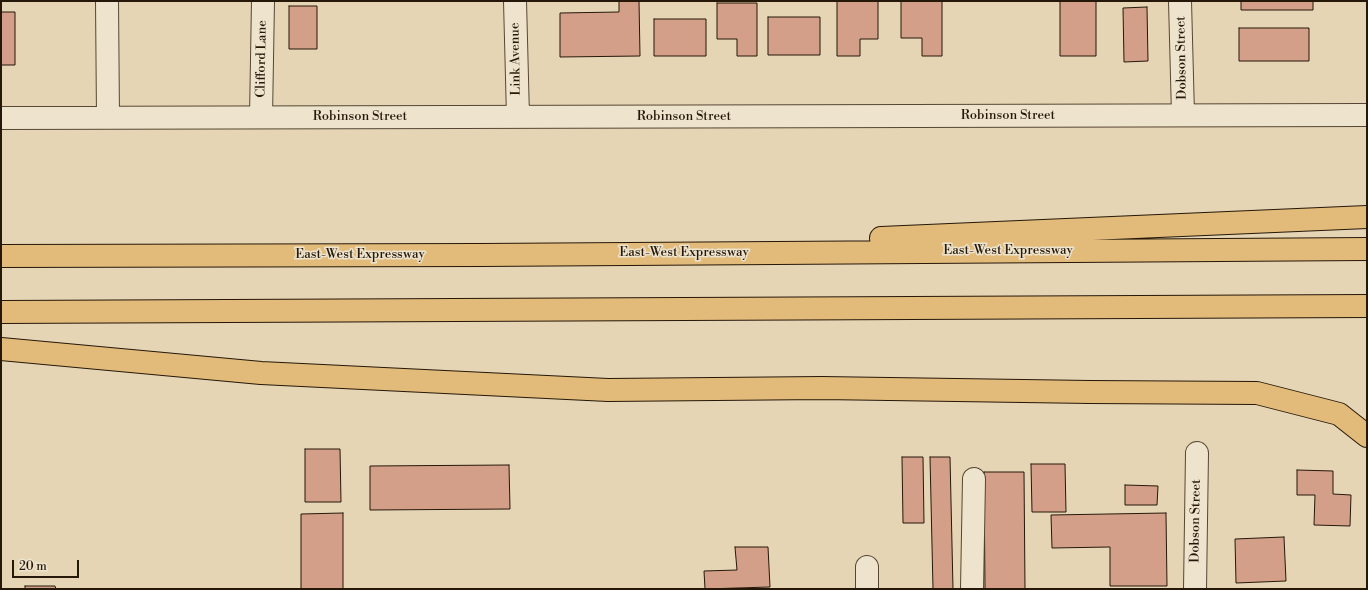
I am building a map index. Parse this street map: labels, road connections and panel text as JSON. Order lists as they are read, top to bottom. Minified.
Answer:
{"streets":{"highway":["East-West Expressway"],"street":["Dobson Street","Clifford Lane","Link Avenue","Robinson Street"]},"crossings":[["Dobson Street","Robinson Street"],["Clifford Lane","Robinson Street"],["Link Avenue","Robinson Street"]],"scale_bar":"20 m"}
